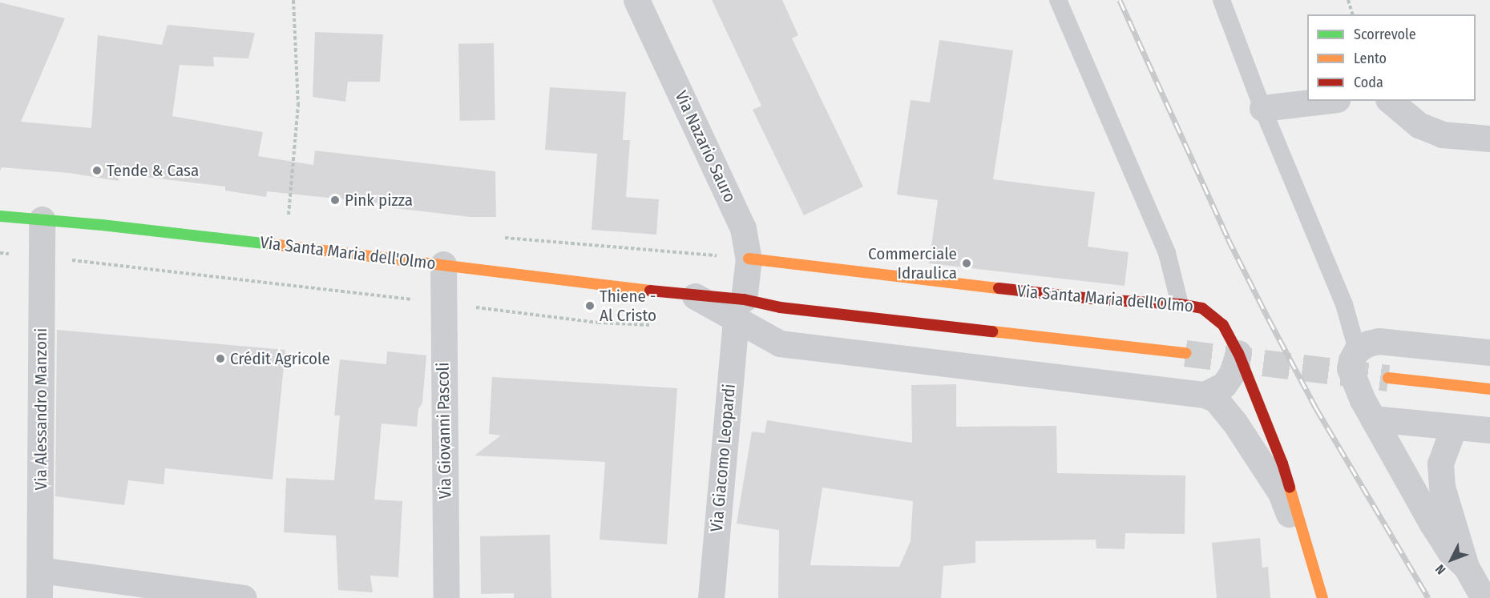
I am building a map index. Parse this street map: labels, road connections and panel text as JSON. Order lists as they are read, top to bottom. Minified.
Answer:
{"streets":{"main road":["Via Santa Maria dell'Olmo"],"street":["Via Nazario Sauro","Via Alessandro Manzoni","Via Giovanni Pascoli","Via Giacomo Leopardi"]},"crossings":[["Via Nazario Sauro","Via Santa Maria dell'Olmo"],["Via Nazario Sauro","Via Giacomo Leopardi"],["Via Santa Maria dell'Olmo","Via Alessandro Manzoni"],["Via Santa Maria dell'Olmo","Via Giovanni Pascoli"],["Via Santa Maria dell'Olmo","Via Giacomo Leopardi"]],"places":["Tende & Casa","Pink pizza","Commerciale Idraulica","Thiene - Al Cristo","Crédit Agricole"],"legend":["Scorrevole","Lento","Coda"],"north":"bottom left"}
